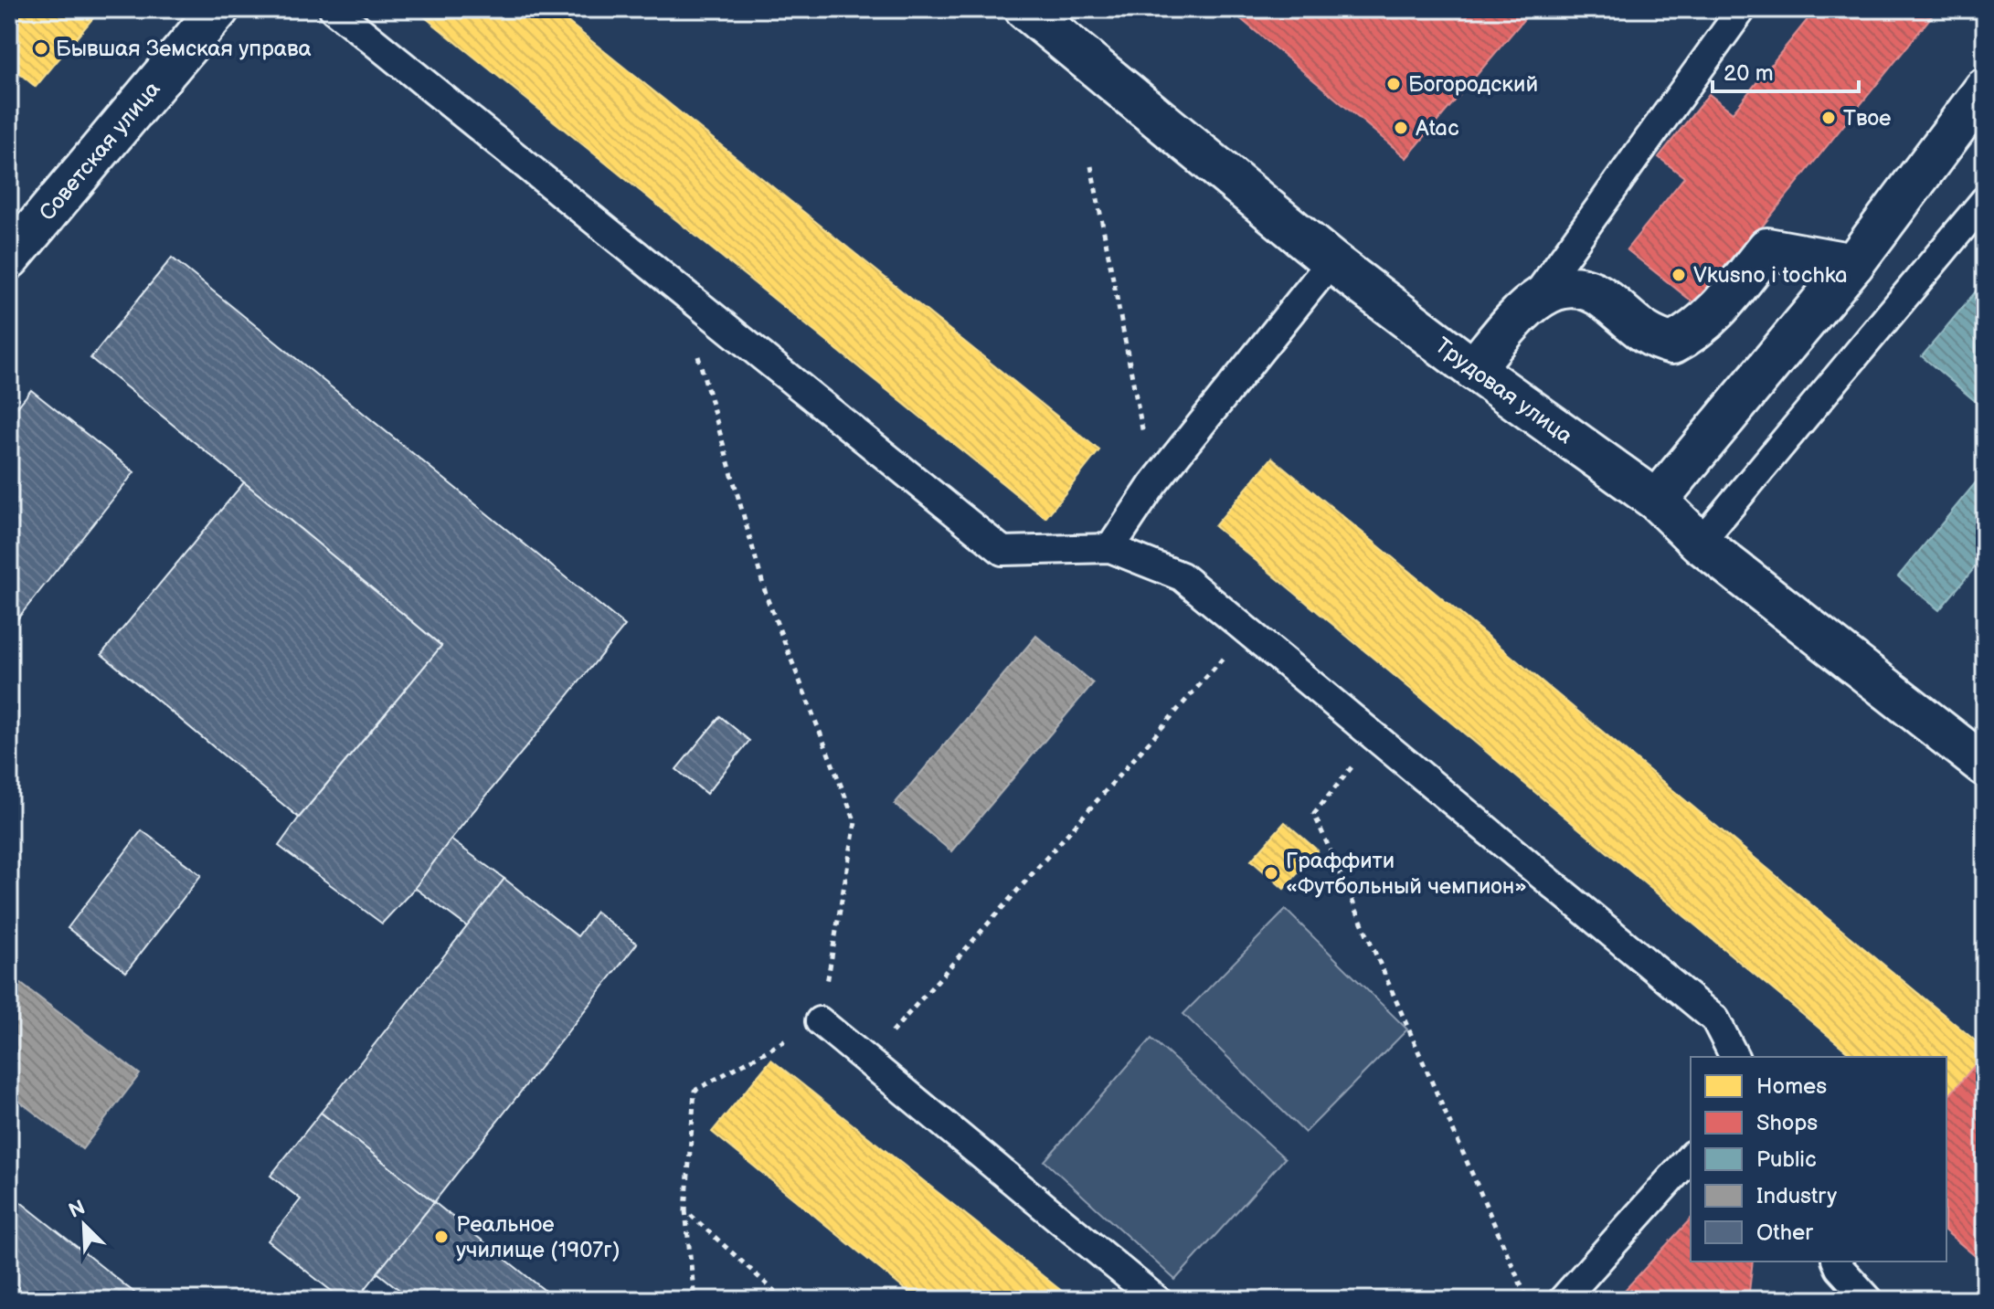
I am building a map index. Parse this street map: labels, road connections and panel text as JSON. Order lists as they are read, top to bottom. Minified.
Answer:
{"streets":{"street":["Советская улица","Трудовая улица"]},"places":["Бывшая Земская управа","Богородский","Твое","Atac","Vkusno i tochka","Граффити «Футбольный чемпион»","Реальное училище (1907г)"],"legend":["Homes","Shops","Public","Industry","Other"],"scale_bar":"20 m","north":"top left"}
